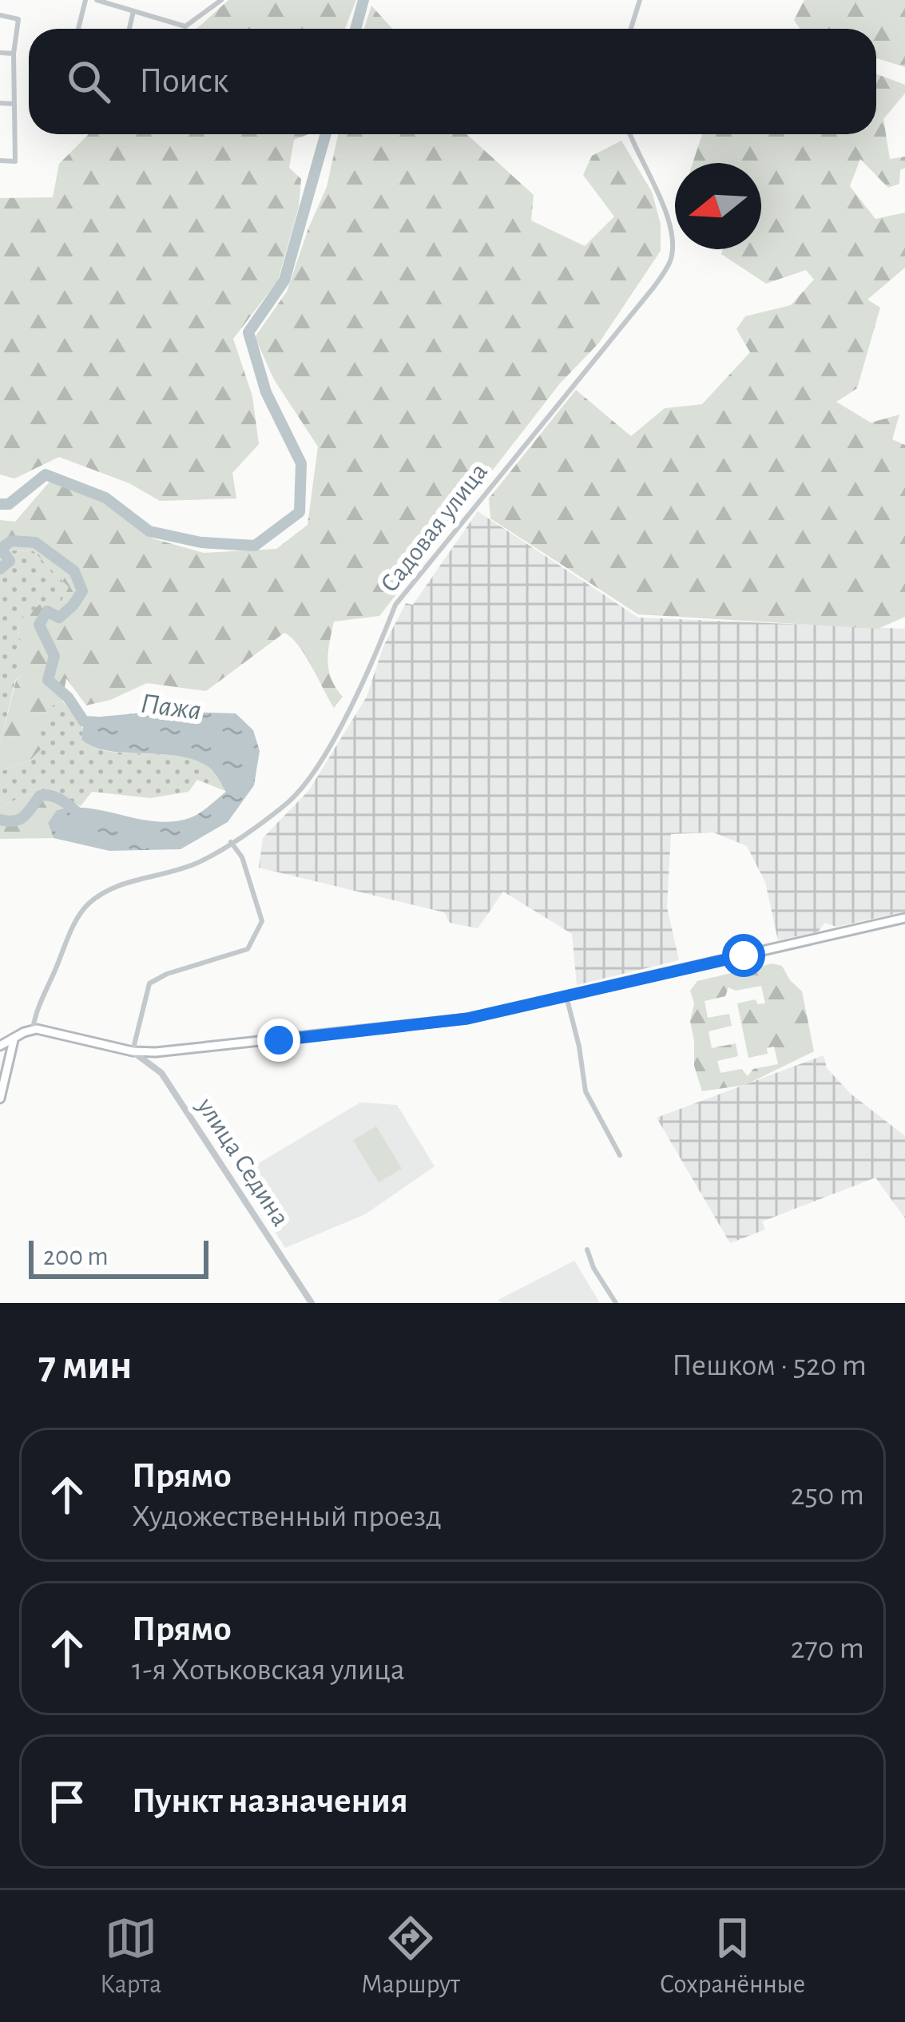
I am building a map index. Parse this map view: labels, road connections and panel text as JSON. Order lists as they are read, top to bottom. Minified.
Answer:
{"streets":{"street":["Садовая улица","улица Седина"]},"water":["Пажа"],"scale_bar":"200 m","north":"left","page":{"search":"Поиск","scale":"200 m","heading":["7 мин","Пешком · 520 m"],"list":[["Прямо","Художественный проезд","250 m"],["Прямо","1-я Хотьковская улица","270 m"],"Пункт назначения"],"nav":["Карта","Маршрут","Сохранённые"]}}
